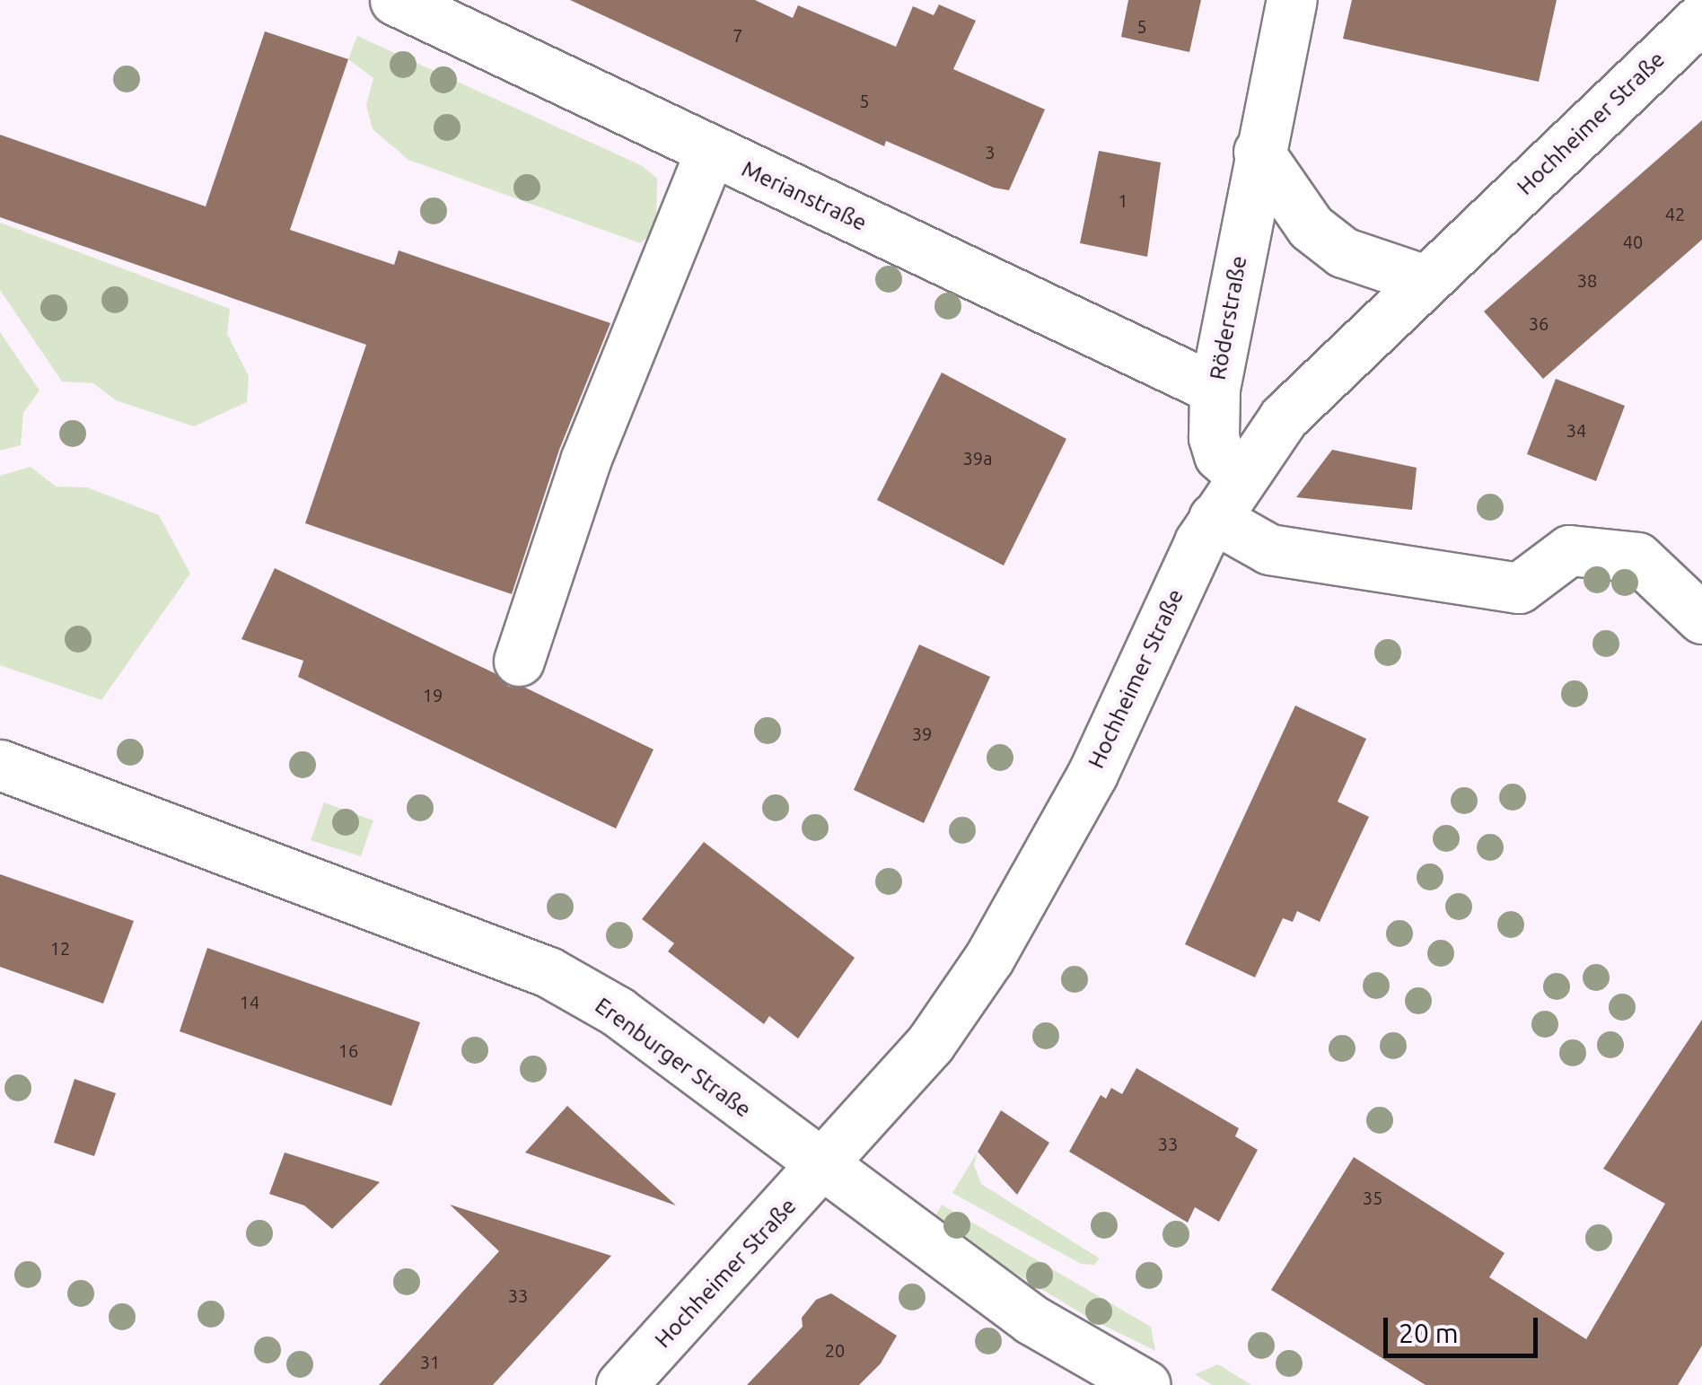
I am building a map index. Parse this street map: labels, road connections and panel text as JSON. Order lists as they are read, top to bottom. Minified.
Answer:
{"streets":{"street":["Hochheimer Straße","Merianstraße","Röderstraße","Erenburger Straße"]},"crossings":[["Hochheimer Straße","Röderstraße"],["Hochheimer Straße","Erenburger Straße"],["Merianstraße","Röderstraße"]],"house_numbers":["5","7","5","3","1","42","40","38","36","34","39a","19","39","12","14","16","33","35","33","20","31"],"scale_bar":"20 m"}
